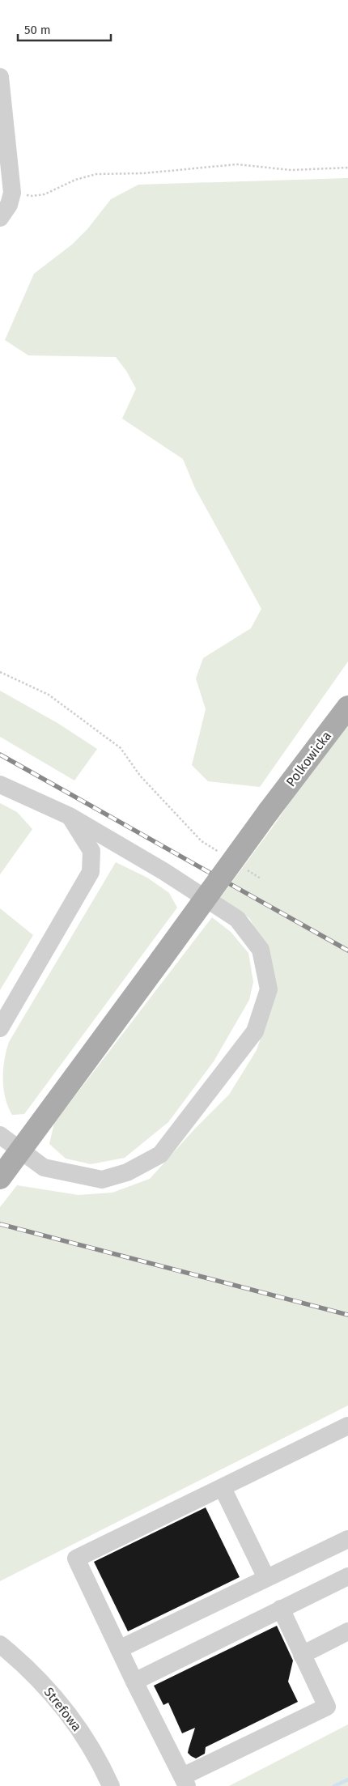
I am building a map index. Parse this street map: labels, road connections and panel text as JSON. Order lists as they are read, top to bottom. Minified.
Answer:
{"streets":{"main road":["Polkowicka"],"street":["Strefowa"]},"scale_bar":"50 m"}
